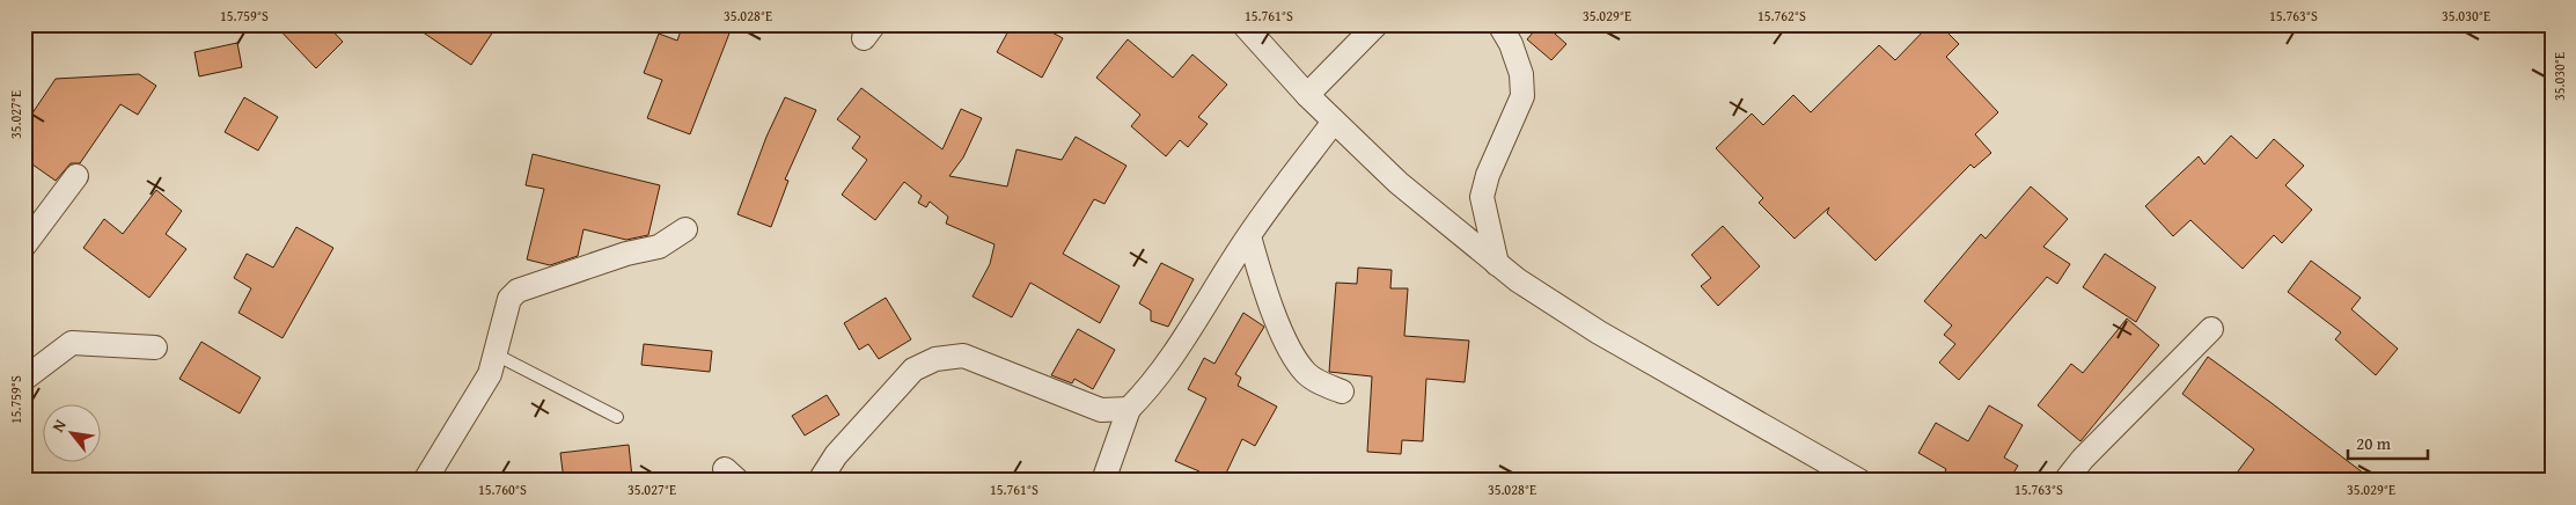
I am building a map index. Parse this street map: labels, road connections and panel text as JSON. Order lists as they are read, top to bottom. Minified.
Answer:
{"scale_bar":"20 m","north":"top left","coordinates":["15.759°S","35.028°E","15.761°S","35.029°E","15.762°S","15.763°S","35.030°E","35.027°E","15.760°S"]}
